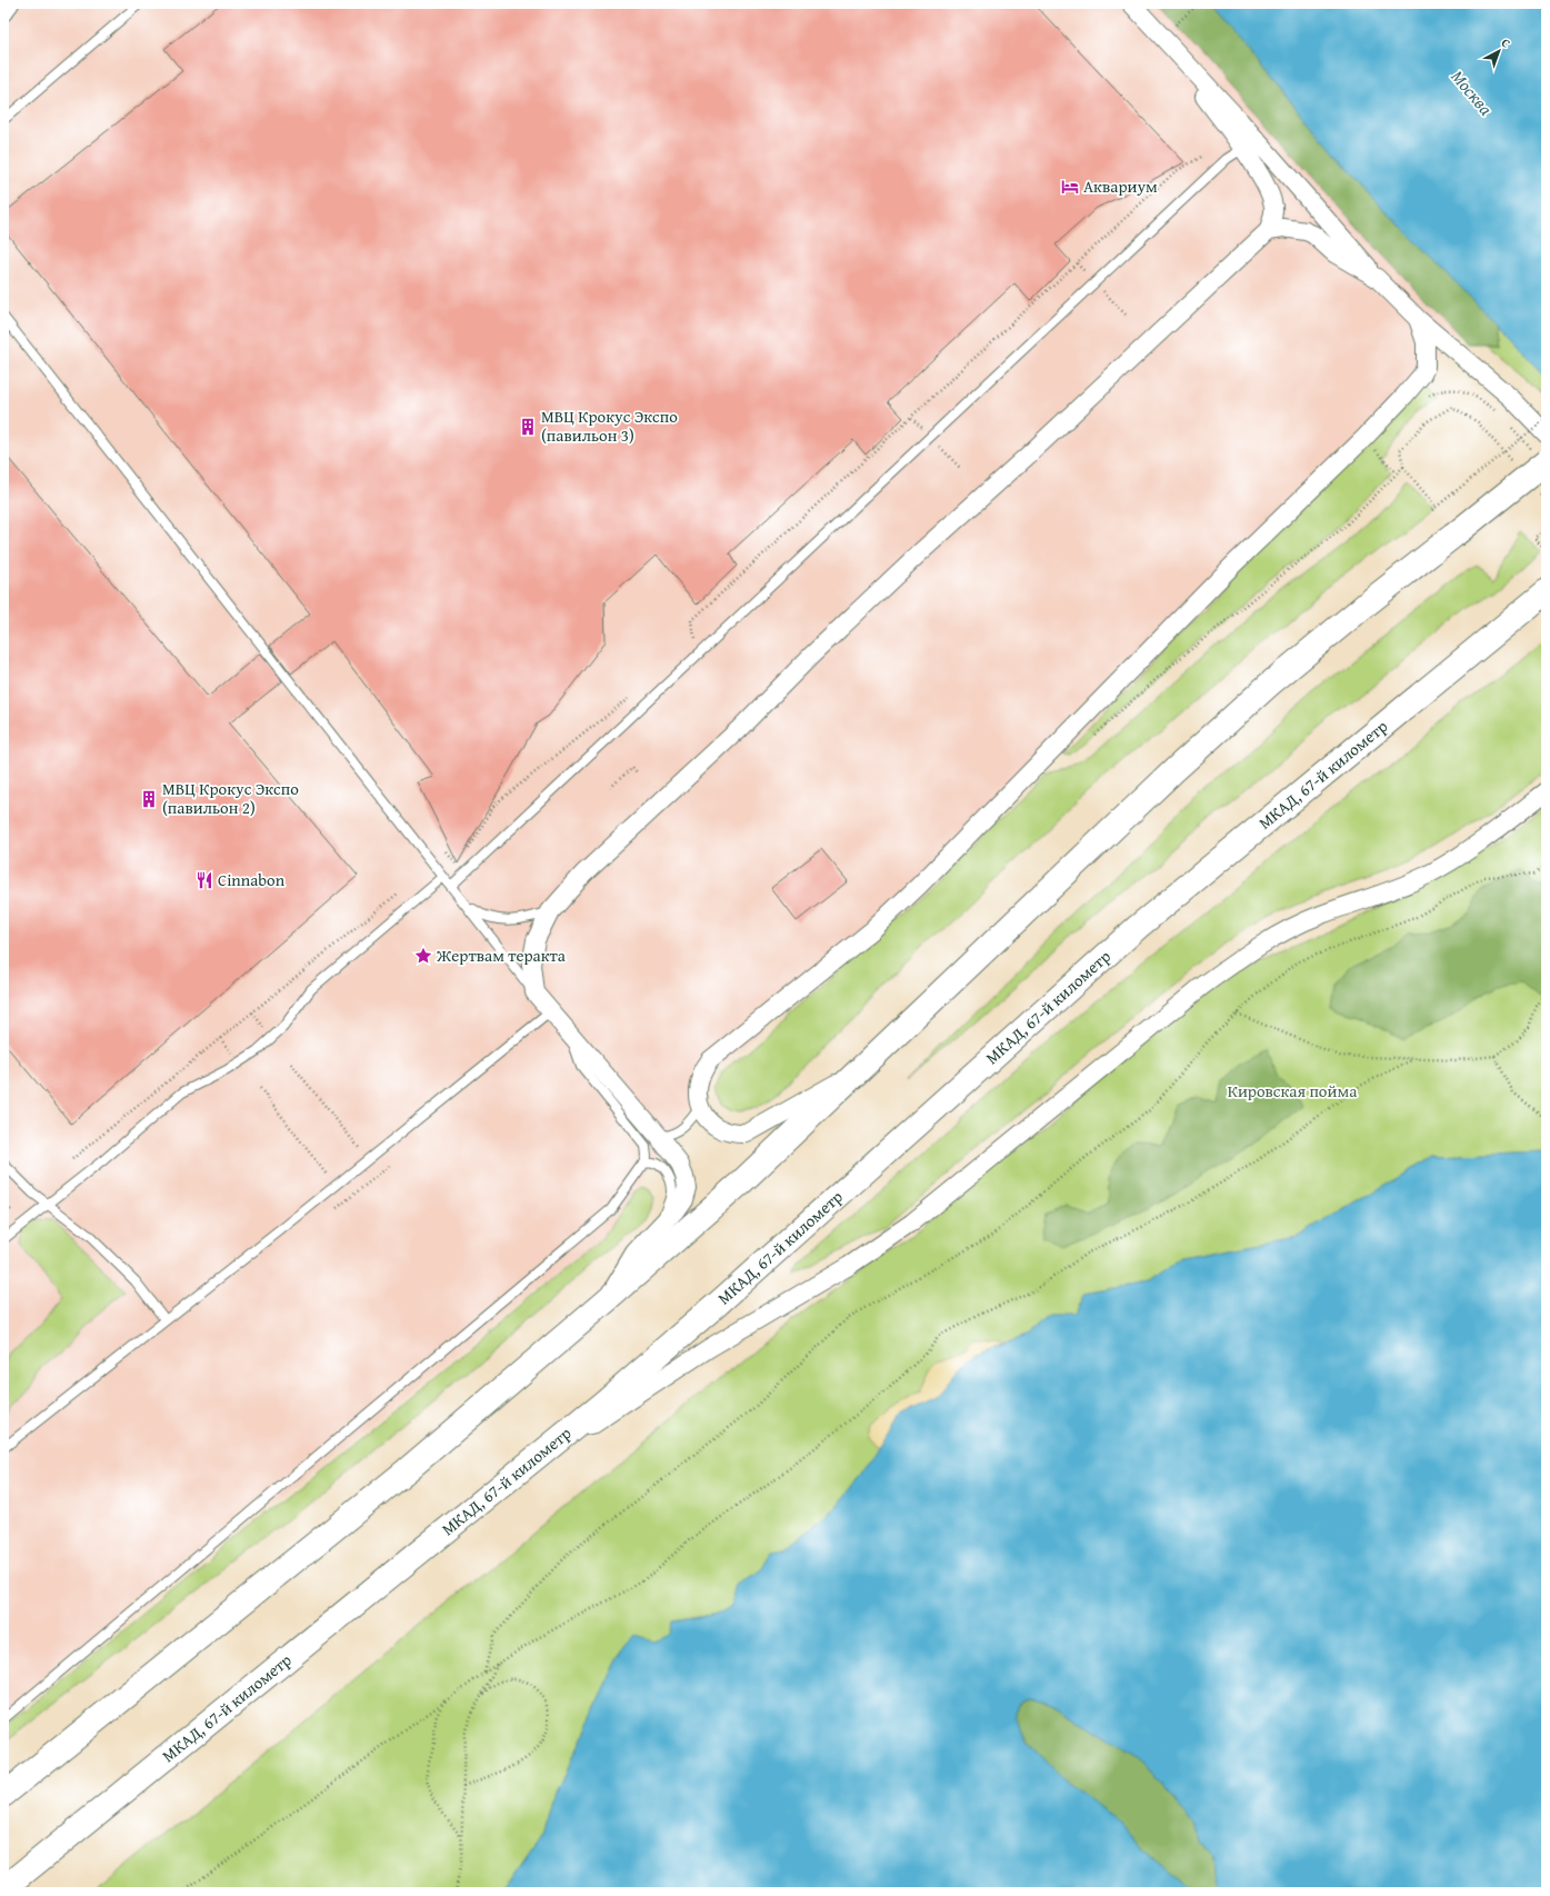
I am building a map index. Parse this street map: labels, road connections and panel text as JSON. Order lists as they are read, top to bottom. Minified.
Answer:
{"streets":{"highway":["МКАД, 67-й километр"]},"water":["Москва"],"parks":["Кировская пойма"],"places":{"hotel":["Аквариум"],"building":["МВЦ Крокус Экспо (павильон 3)","МВЦ Крокус Экспо (павильон 2)"],"restaurant":["Cinnabon"],"place":["Жертвам теракта"]},"north":"top right"}
